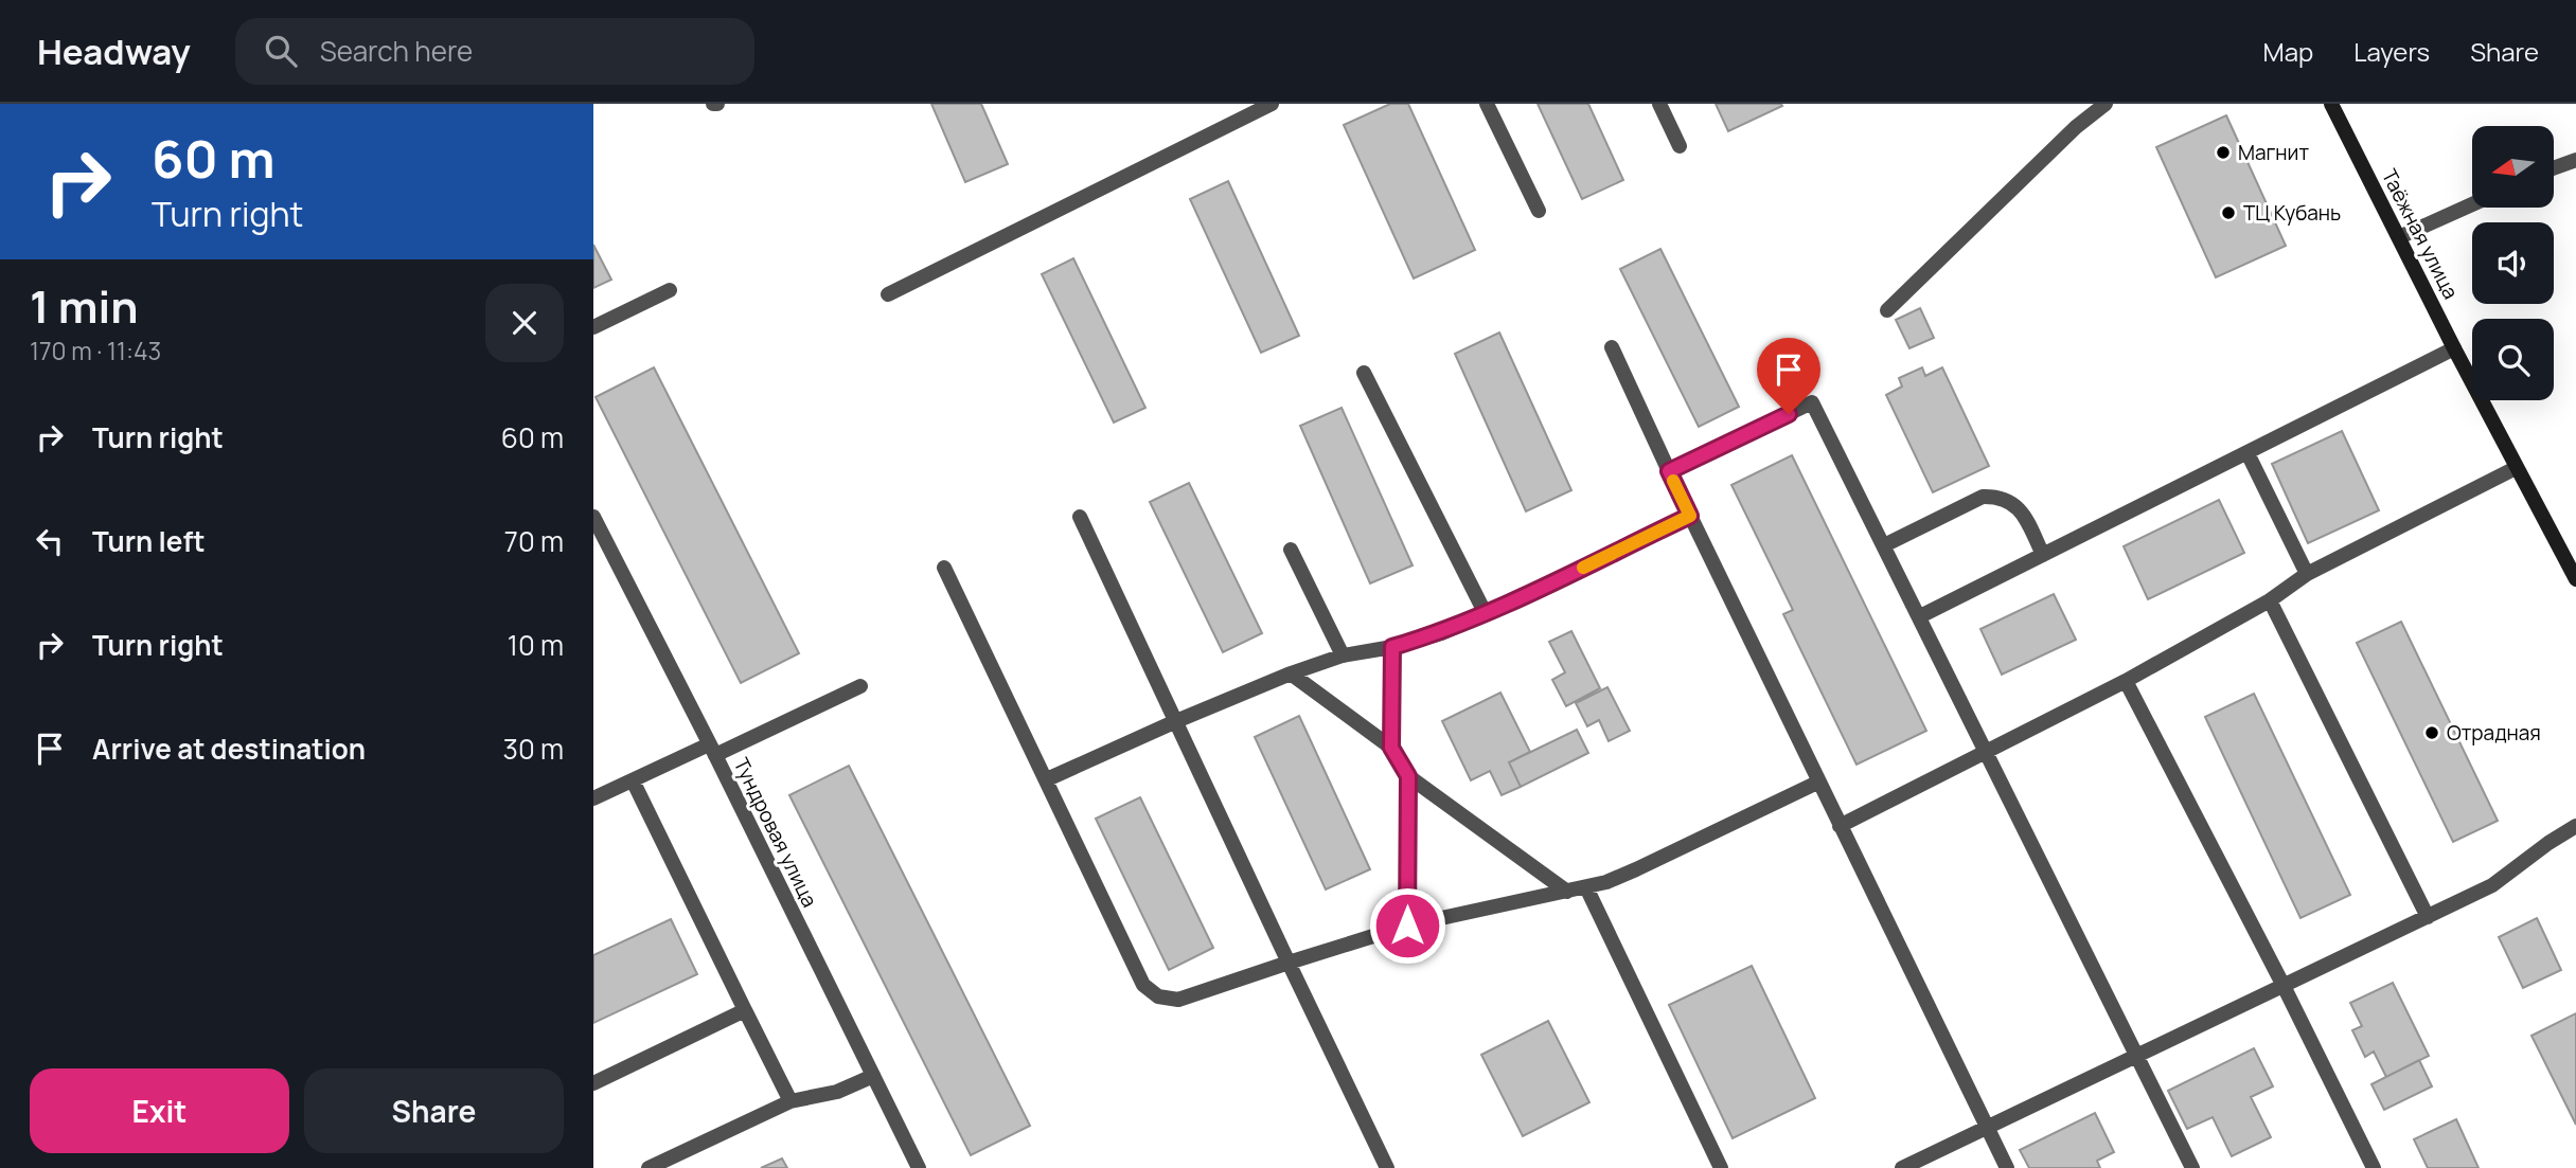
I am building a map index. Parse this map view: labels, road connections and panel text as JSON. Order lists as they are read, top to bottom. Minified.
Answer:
{"streets":{"street":["Таёжная улица","Тундровая улица"]},"places":["Магнит","ТЦ Кубань","Отрадная"],"north":"left","page":{"header":"Headway","search":"Search here","nav":["Map","Layers","Share"],"turn":["60 m","Turn right"],"heading":["1 min","170 m · 11:43"],"list":[{"name":"Turn right","value":"60 m"},{"name":"Turn left","value":"70 m"},{"name":"Turn right","value":"10 m"},{"name":"Arrive at destination","value":"30 m"}],"buttons":["Exit","Share"]}}
